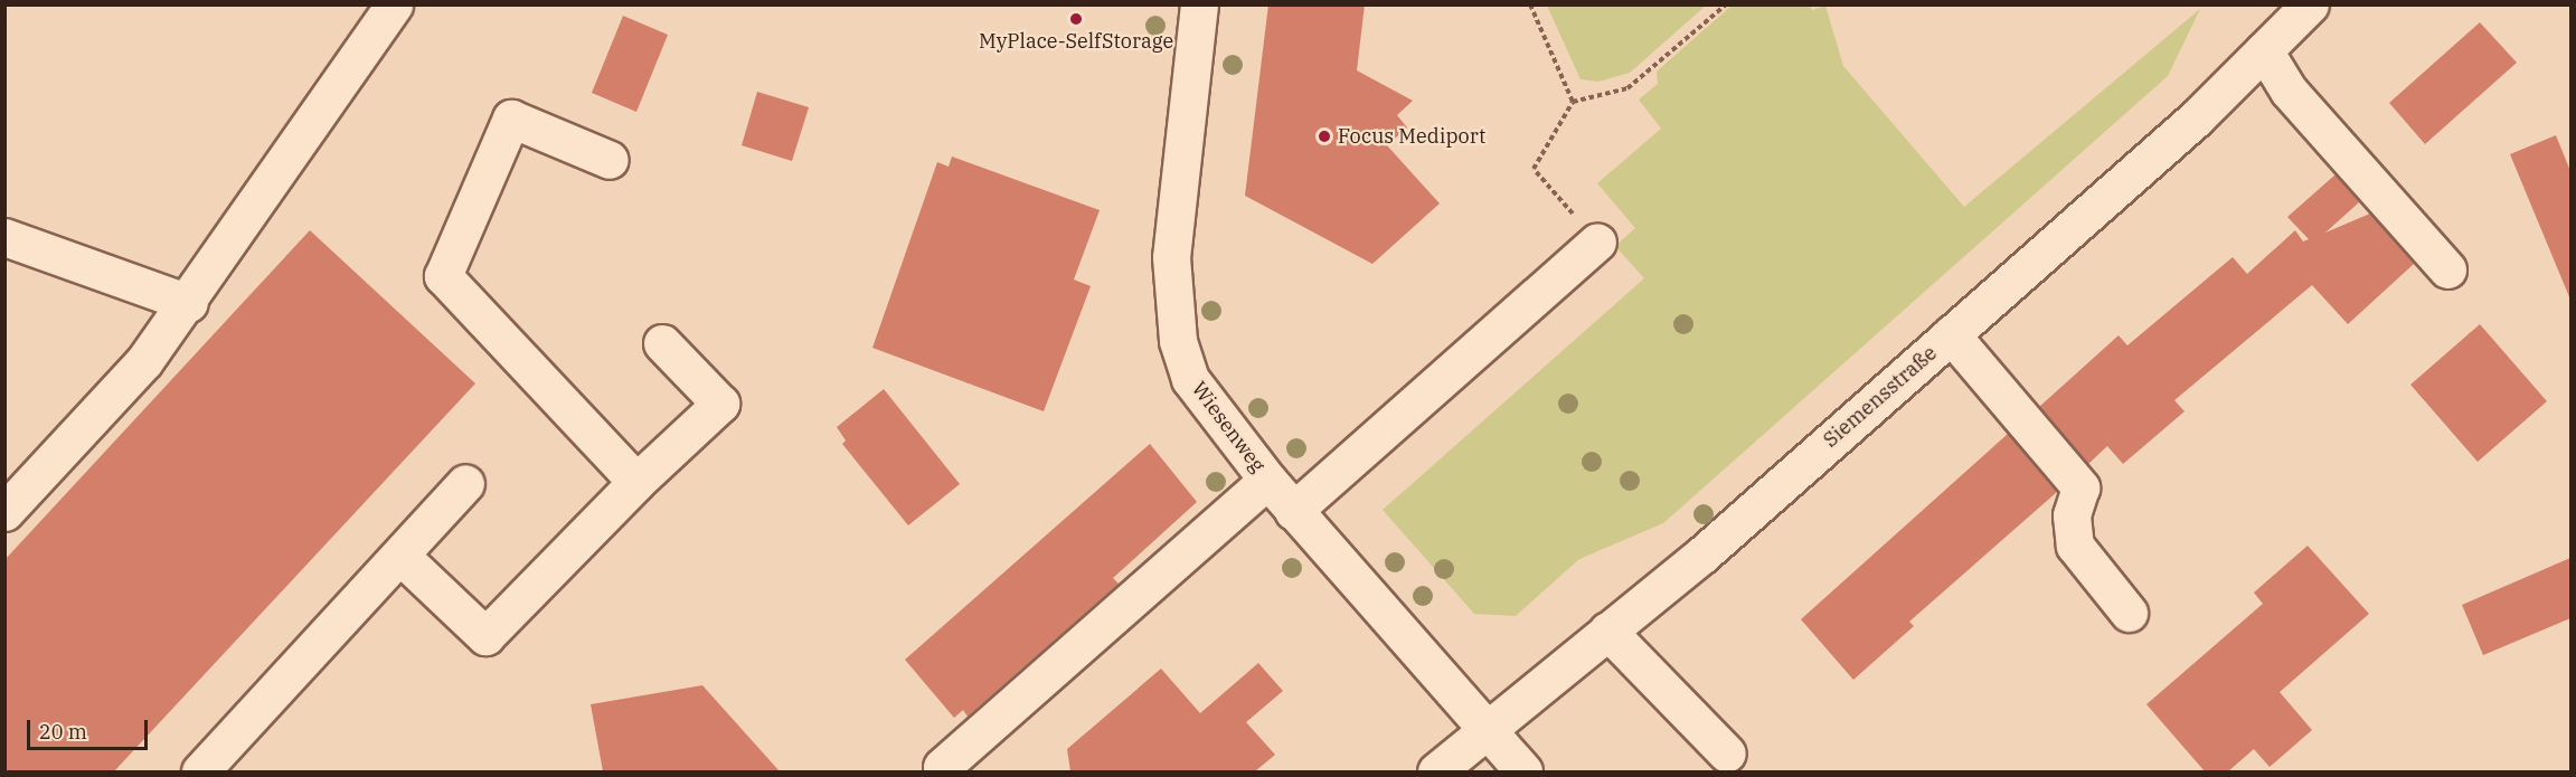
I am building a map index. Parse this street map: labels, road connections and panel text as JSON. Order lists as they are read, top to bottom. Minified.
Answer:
{"streets":{"street":["Siemensstraße","Wiesenweg"]},"crossings":[["Siemensstraße","Wiesenweg"]],"places":["MyPlace-SelfStorage","Focus Mediport"],"scale_bar":"20 m"}
